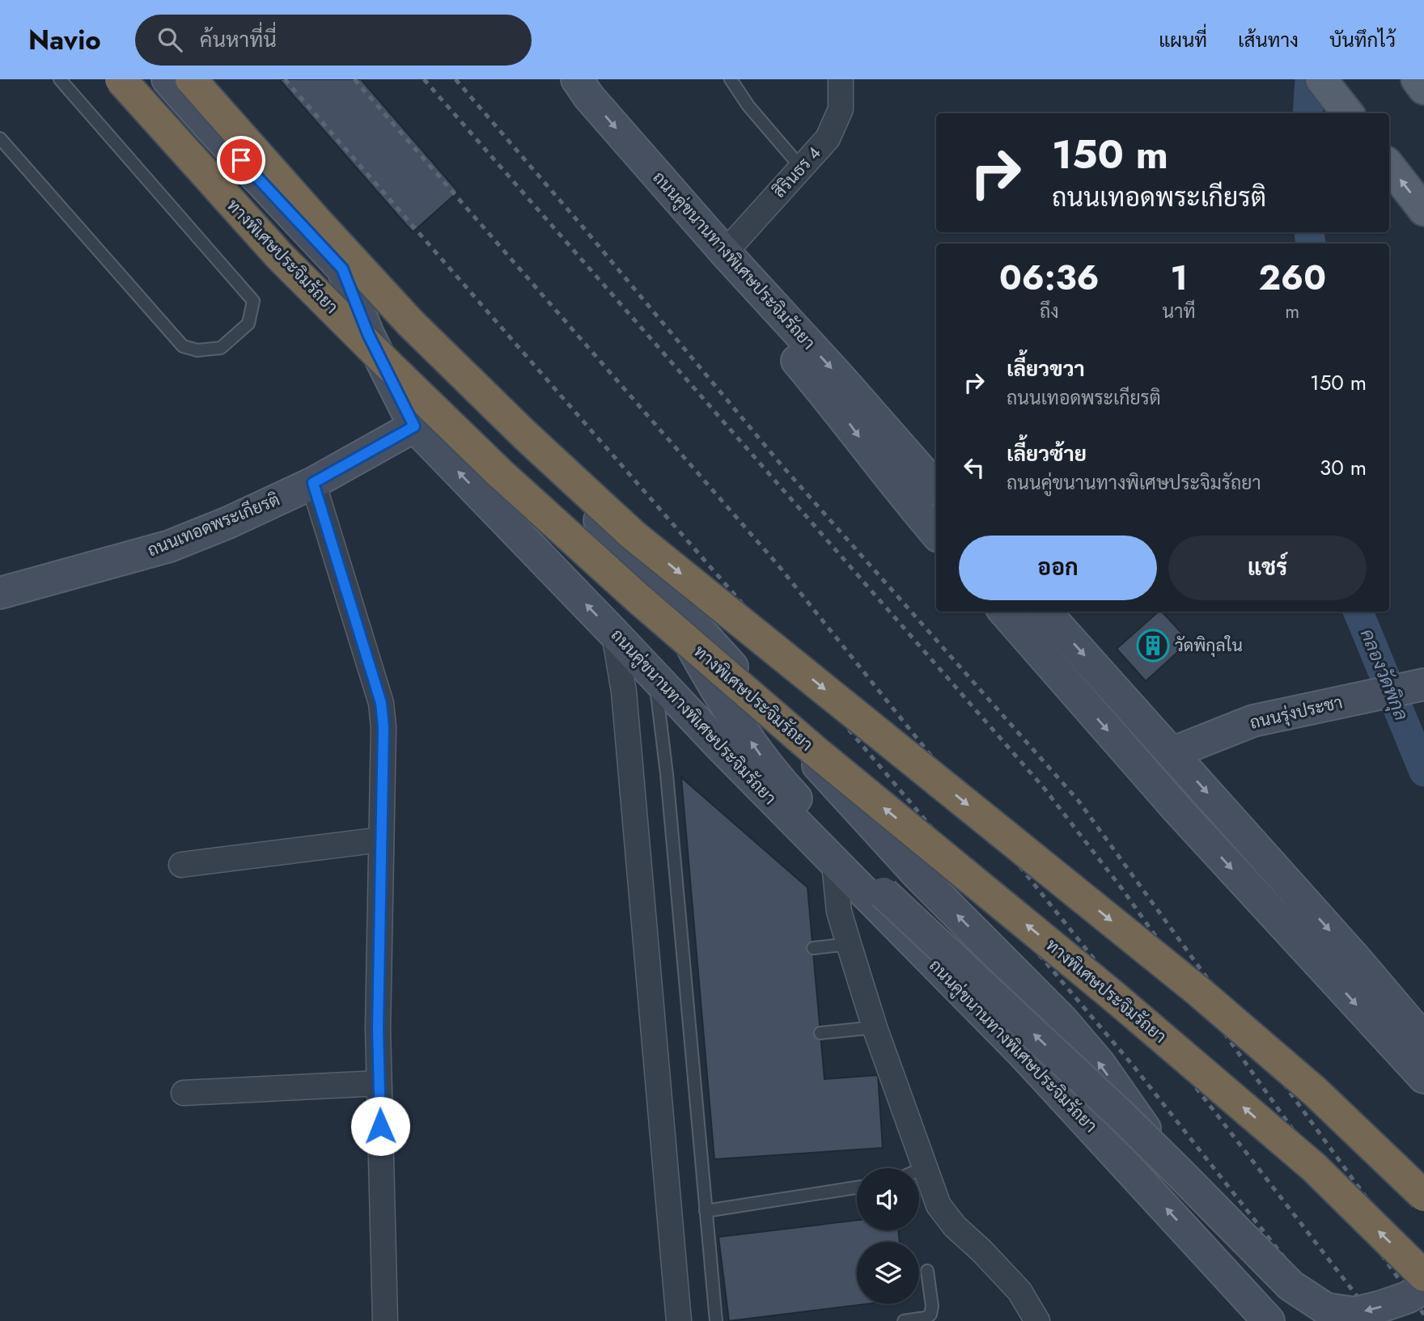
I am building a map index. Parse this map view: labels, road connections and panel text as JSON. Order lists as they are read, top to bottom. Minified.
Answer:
{"streets":{"highway":["ทางพิเศษประจิมรัถยา"],"main road":["ถนนคู่ขนานทางพิเศษประจิมรัถยา","ถนนเทอดพระเกียรติ","ถนนรุ่งประชา"],"street":["สิรินธร 4"]},"crossings":[["สิรินธร 4","ถนนคู่ขนานทางพิเศษประจิมรัถยา"],["ถนนคู่ขนานทางพิเศษประจิมรัถยา","ถนนเทอดพระเกียรติ"]],"water":["คลองวัดพิกุล"],"places":{"building":["วัดพิกุลใน"]},"page":{"header":"Navio","search":"ค้นหาที่นี่","nav":["แผนที่","เส้นทาง","บันทึกไว้"],"turn":["150 m","ถนนเทอดพระเกียรติ"],"eta":["06:36","ถึง","1","นาที","260","m"],"list":[{"name":"เลี้ยวขวา","note":"ถนนเทอดพระเกียรติ","value":"150 m"},{"name":"เลี้ยวซ้าย","note":"ถนนคู่ขนานทางพิเศษประจิมรัถยา","value":"30 m"}],"buttons":["ออก","แชร์"]}}
